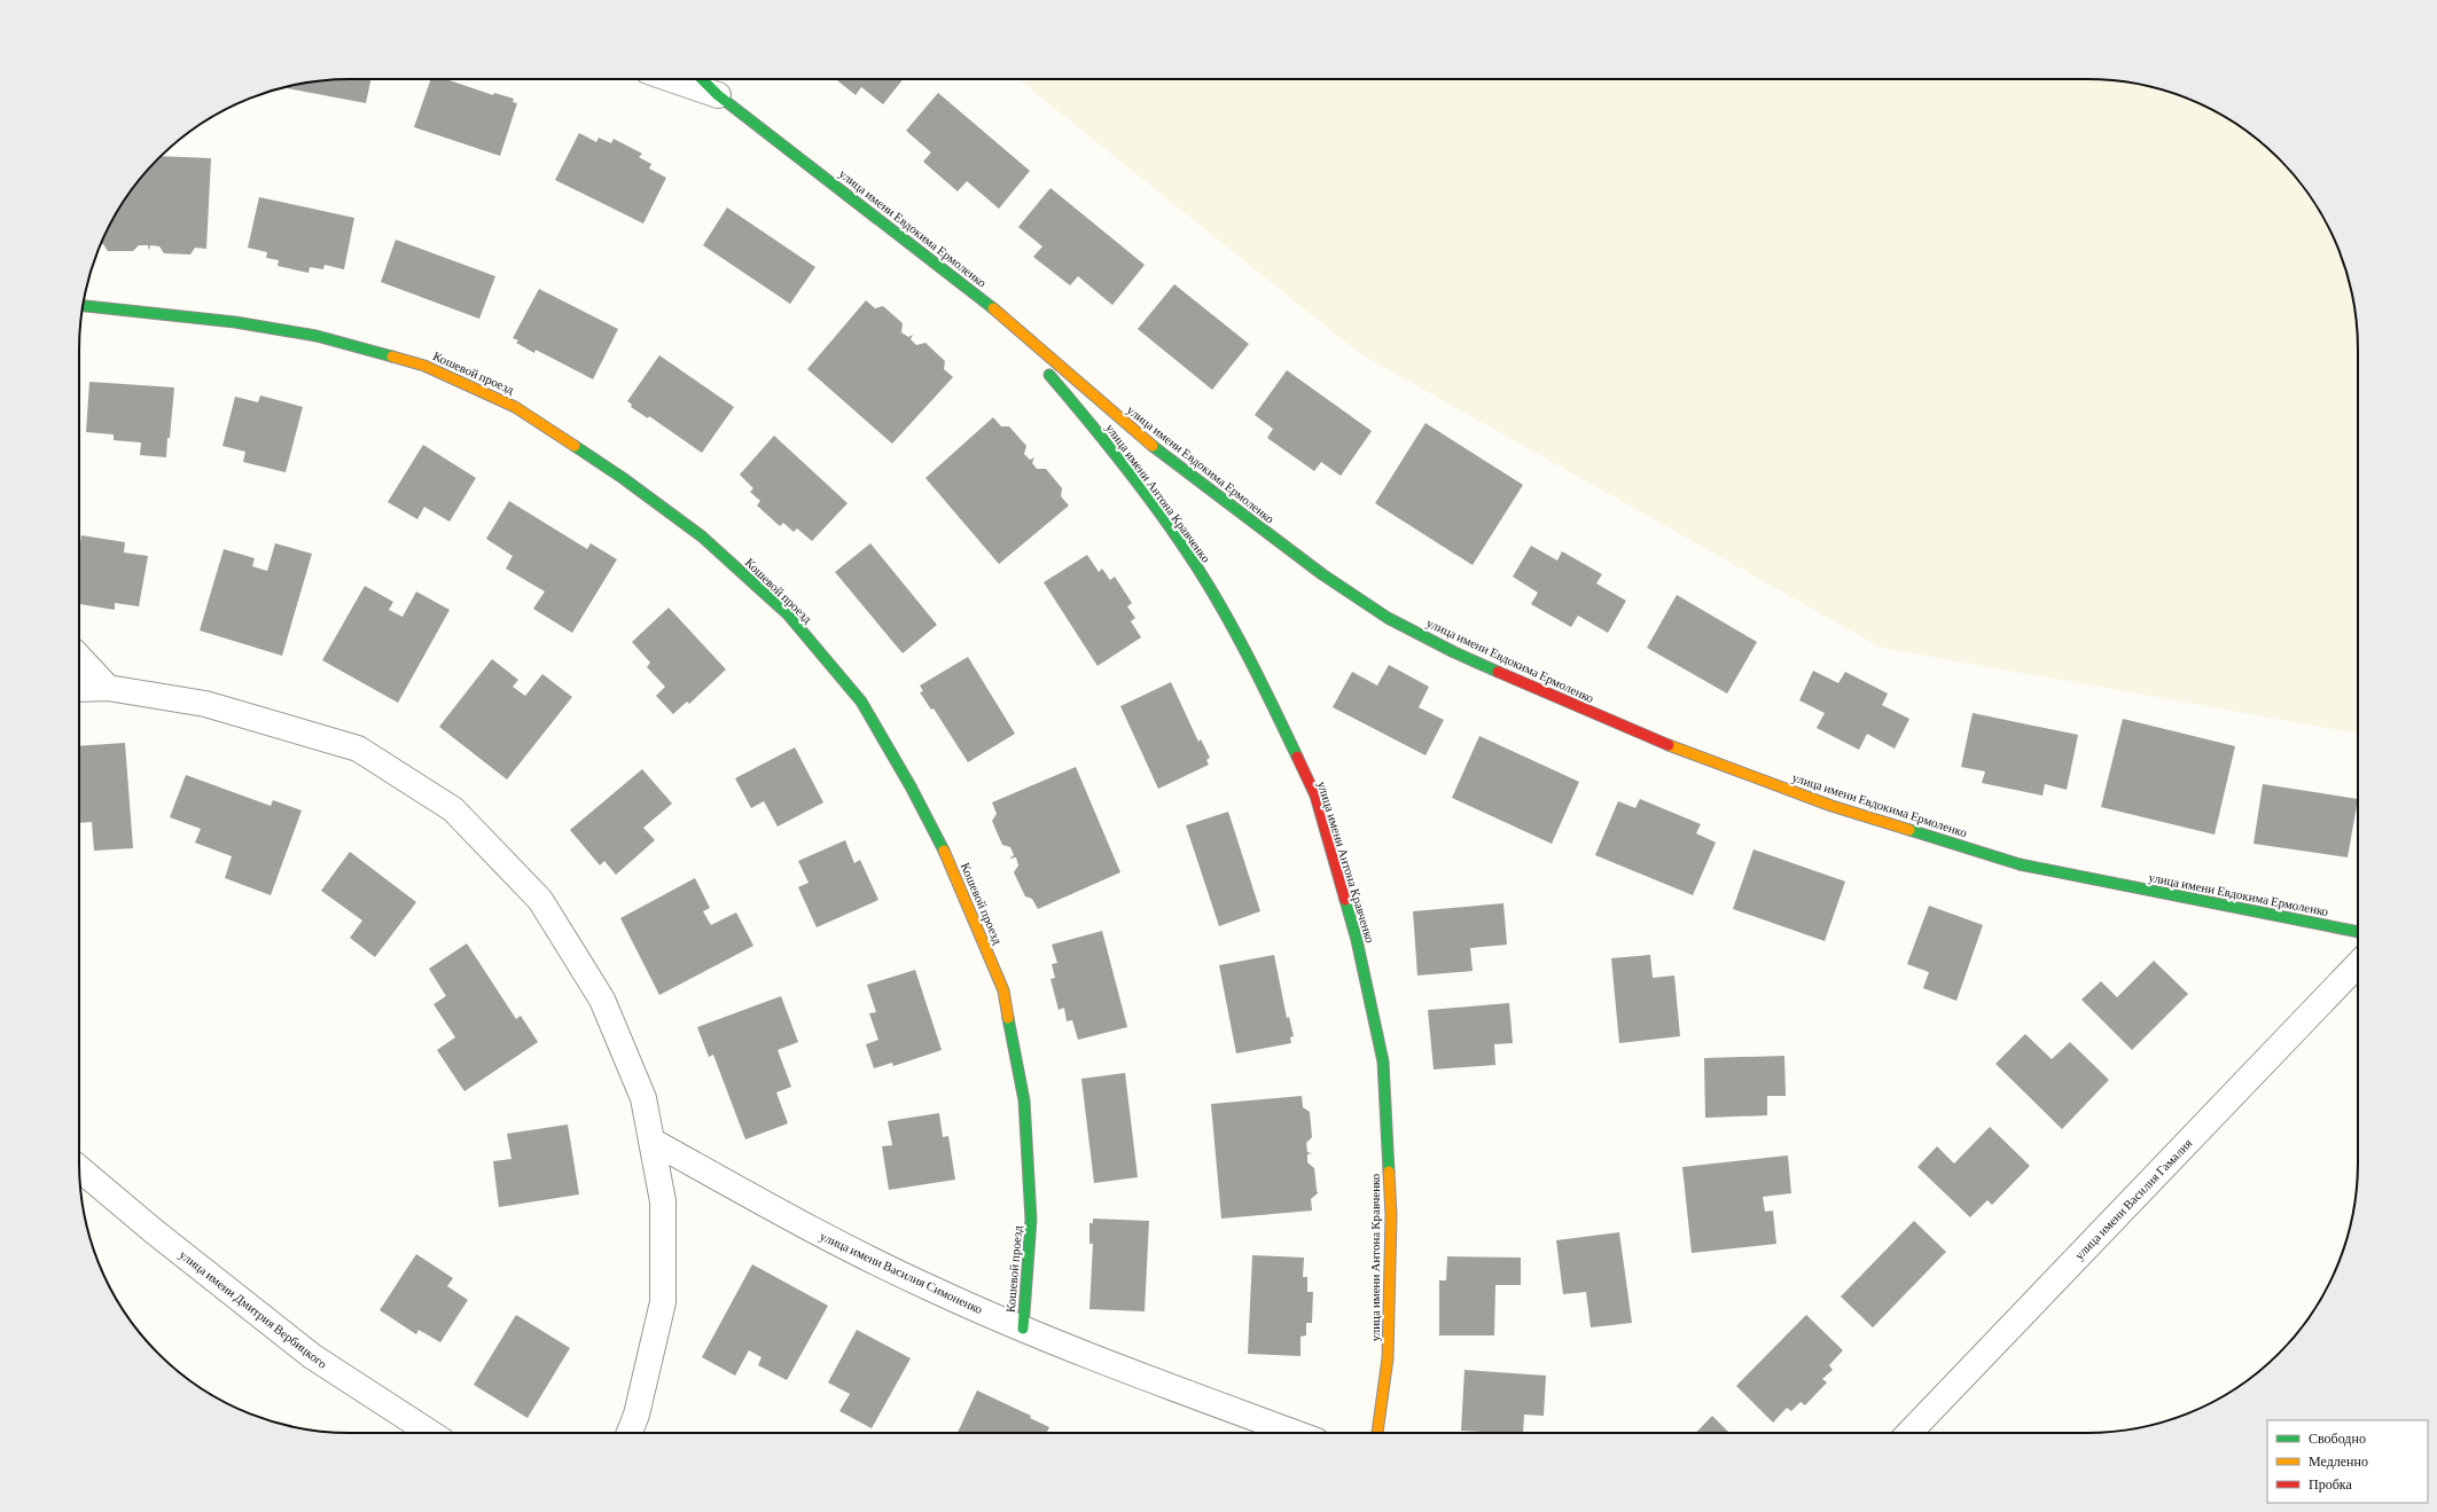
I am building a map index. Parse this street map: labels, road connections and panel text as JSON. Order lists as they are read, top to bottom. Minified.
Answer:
{"streets":{"street":["улица имени Евдокима Ермоленко","Кошевой проезд","улица имени Антона Кравченко","улица имени Василия Гамалия","улица имени Василия Симоненко","улица имени Дмитрия Вербицкого"]},"crossings":[["улица имени Евдокима Ермоленко","улица имени Антона Кравченко"],["Кошевой проезд","улица имени Василия Симоненко"]],"legend":["Свободно","Медленно","Пробка"]}
